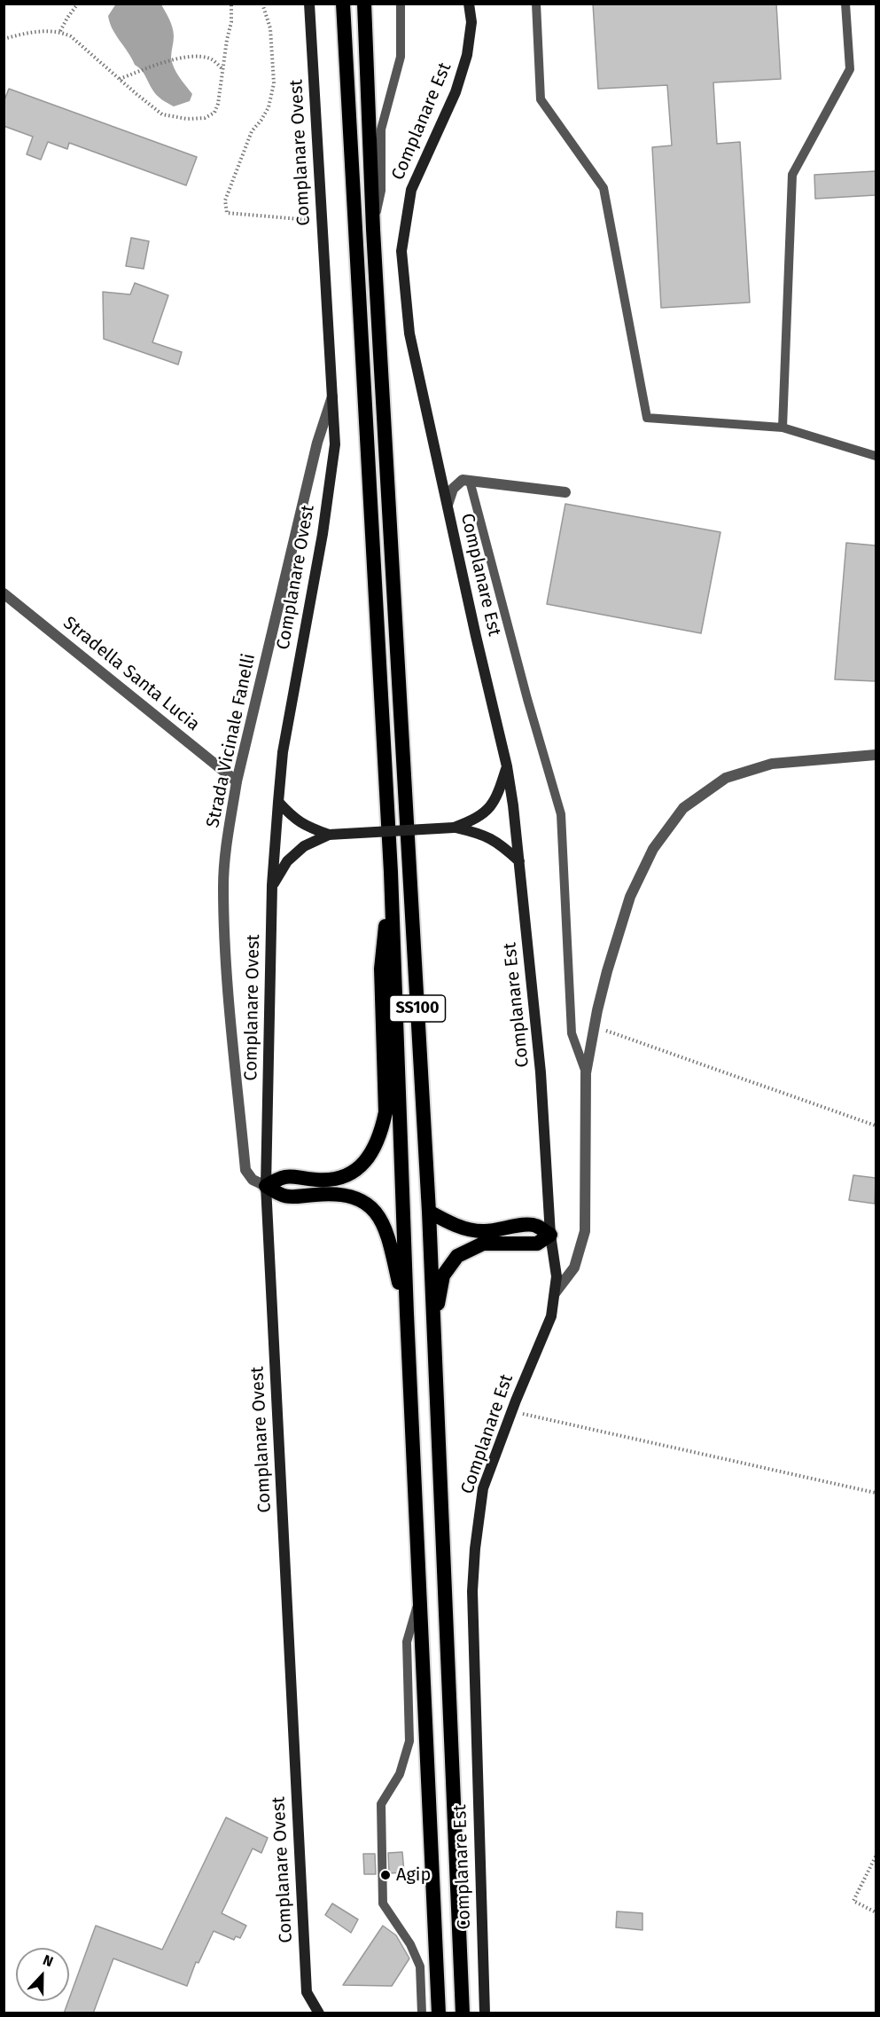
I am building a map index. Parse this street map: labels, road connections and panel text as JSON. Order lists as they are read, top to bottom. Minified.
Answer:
{"streets":{"highway":["SS100"],"main road":["Complanare Est","Complanare Ovest"],"street":["Stradella Santa Lucia","Strada Vicinale Fanelli"]},"crossings":[["Complanare Est","SS100"],["Complanare Ovest","Strada Vicinale Fanelli"],["Complanare Ovest","SS100"],["Stradella Santa Lucia","Strada Vicinale Fanelli"],["Strada Vicinale Fanelli","SS100"]],"places":["Agip"],"north":"top"}
